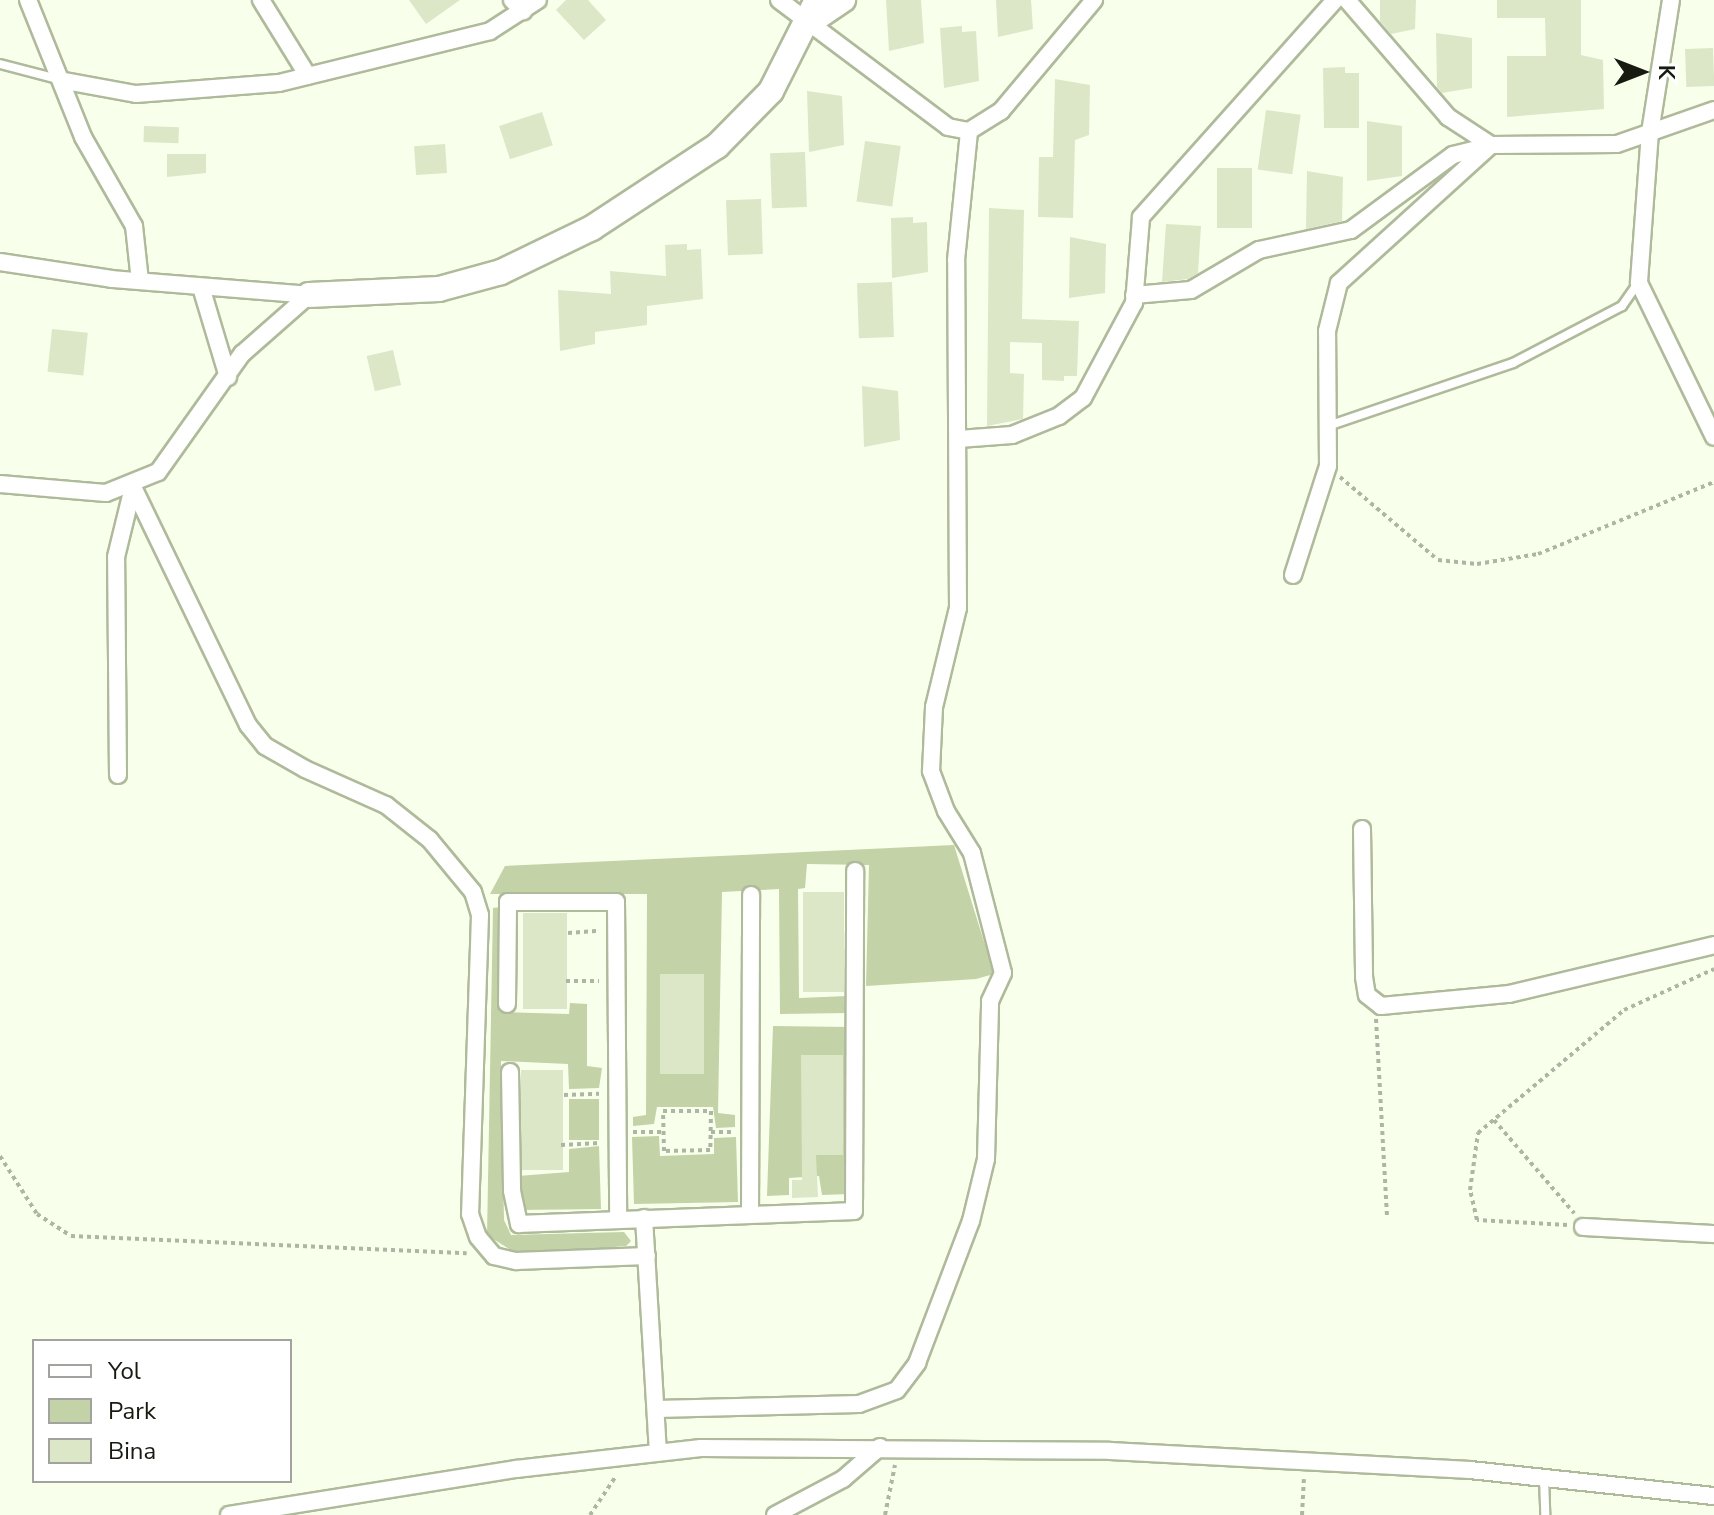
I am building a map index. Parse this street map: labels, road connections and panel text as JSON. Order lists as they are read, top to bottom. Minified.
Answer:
{"legend":["Yol","Park","Bina"],"north":"right"}
